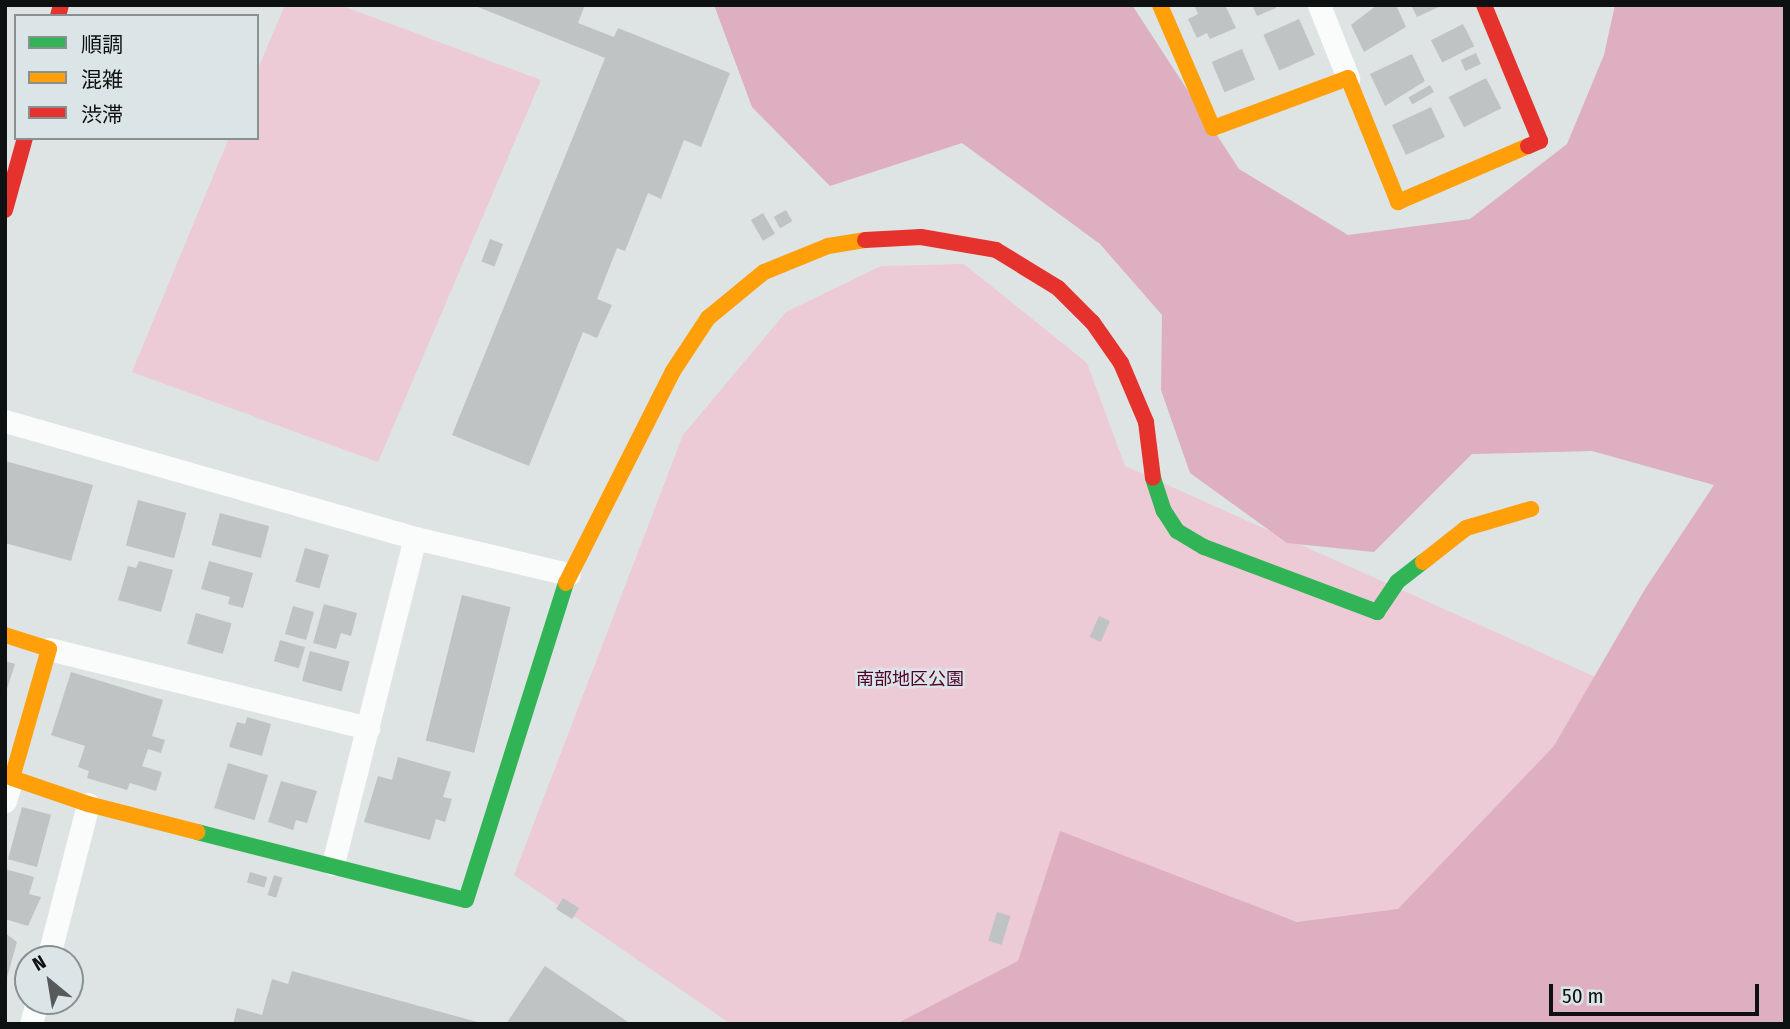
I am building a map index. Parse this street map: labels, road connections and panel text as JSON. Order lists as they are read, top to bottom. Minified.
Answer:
{"parks":["南部地区公園"],"legend":["順調","混雑","渋滞"],"scale_bar":"50 m","north":"top left"}
